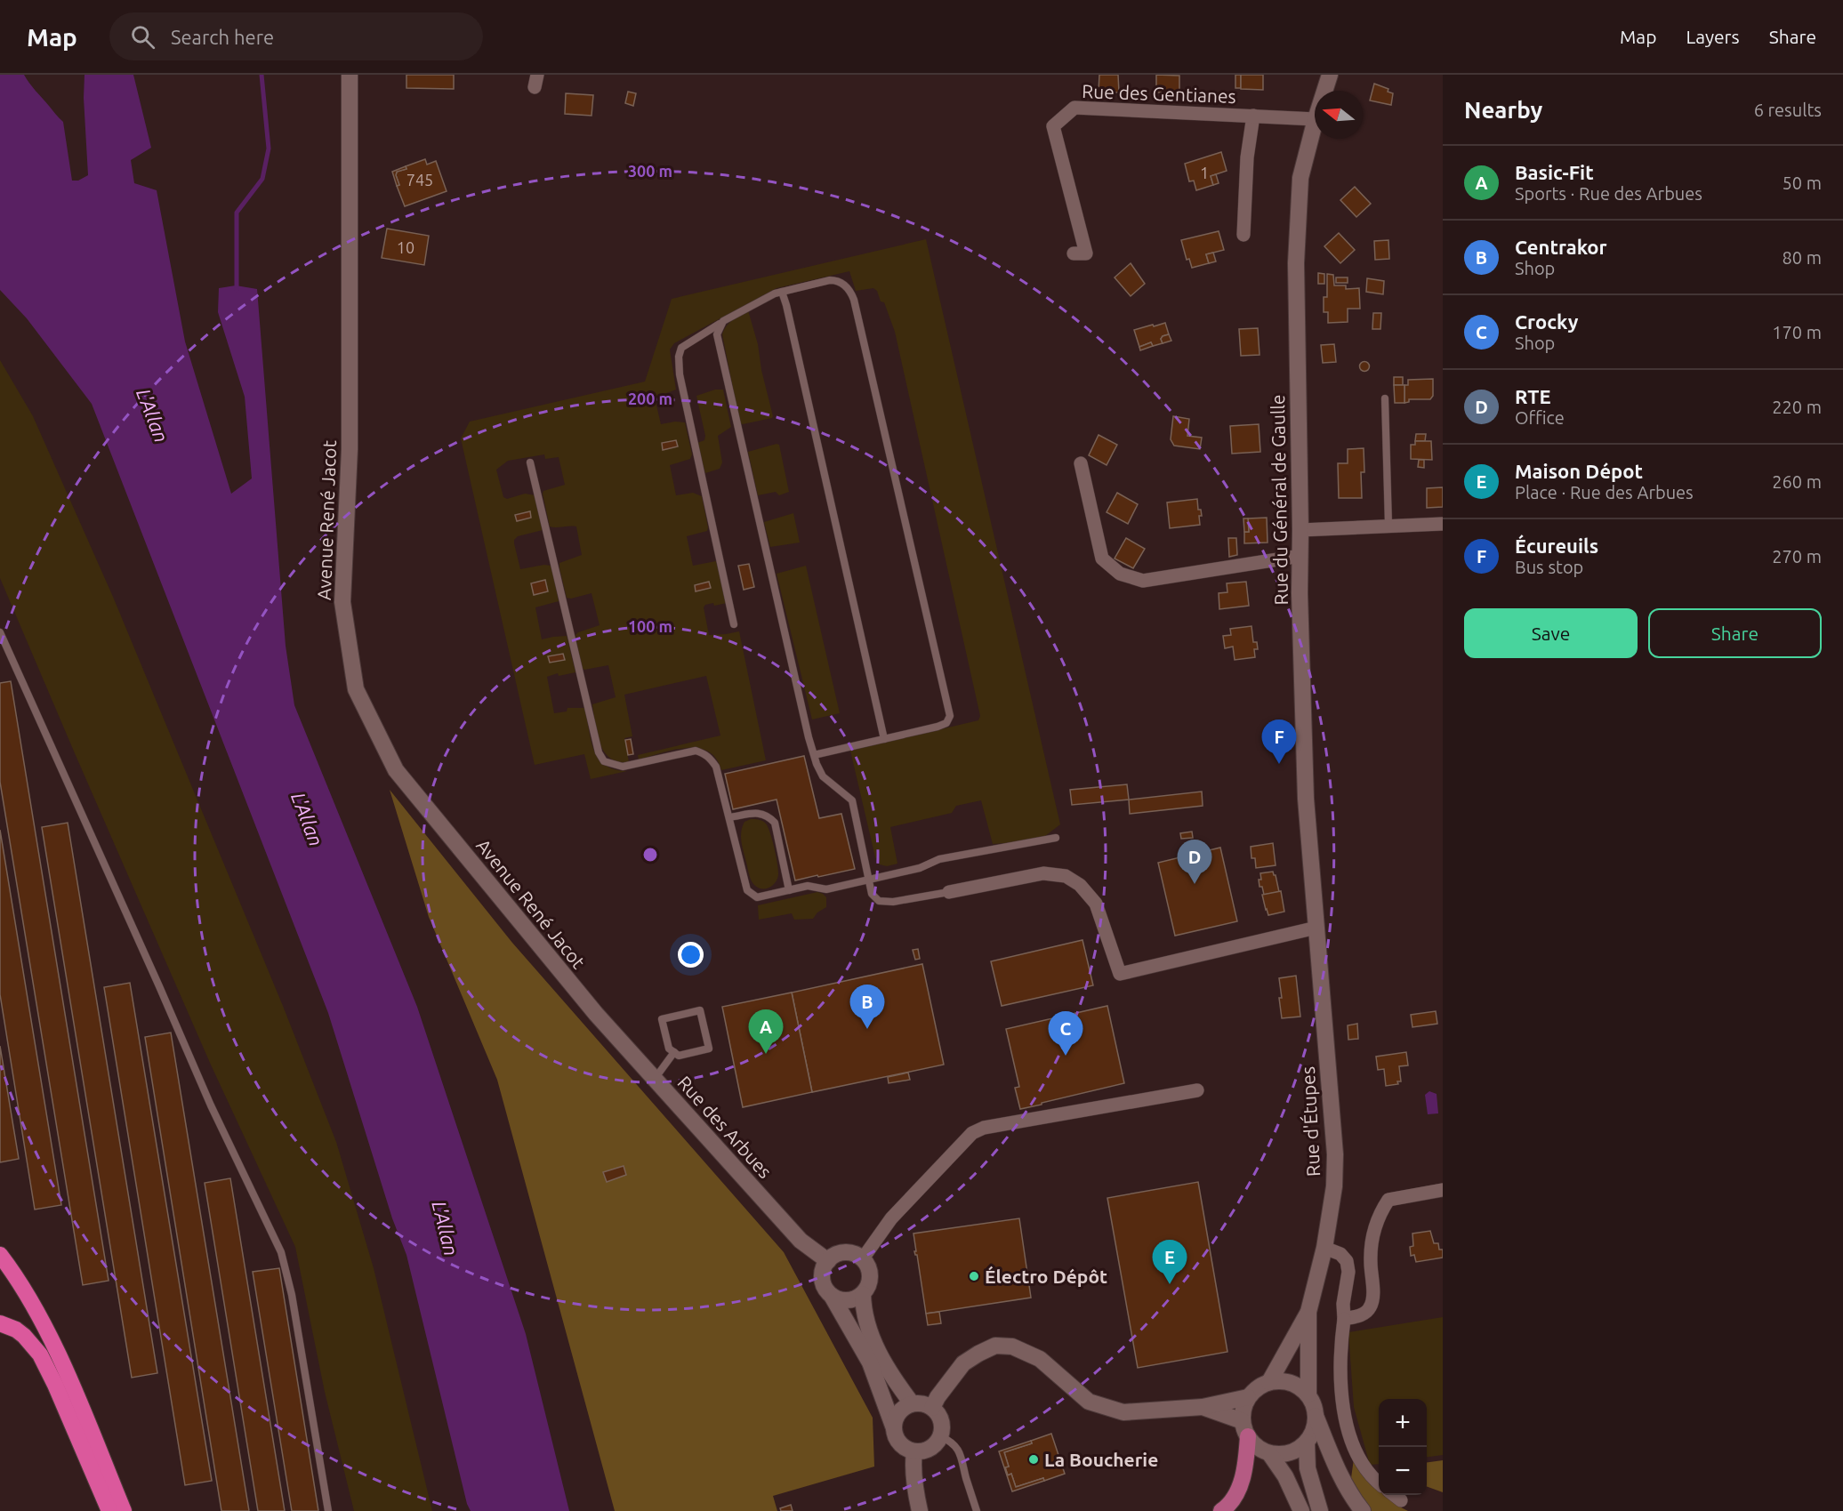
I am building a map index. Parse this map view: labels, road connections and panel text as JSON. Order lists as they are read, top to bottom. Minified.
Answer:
{"streets":{"main road":["Rue du Général de Gaulle","Avenue René Jacot","Rue d'Étupes","Rue des Arbues"],"street":["Rue des Gentianes"]},"crossings":[["Rue du Général de Gaulle","Rue d'Étupes"],["Avenue René Jacot","Rue des Arbues"]],"water":["L'Allan"],"places":["Électro Dépôt","La Boucherie"],"house_numbers":["1","745","10"],"north":"left","page":{"header":"Map","search":"Search here","nav":["Map","Layers","Share"],"heading":["Nearby","6 results"],"list":[{"mark":"A","name":"Basic-Fit","note":"Sports · Rue des Arbues","value":"50 m"},{"mark":"B","name":"Centrakor","note":"Shop","value":"80 m"},{"mark":"C","name":"Crocky","note":"Shop","value":"170 m"},{"mark":"D","name":"RTE","note":"Office","value":"220 m"},{"mark":"E","name":"Maison Dépot","note":"Place · Rue des Arbues","value":"260 m"},{"mark":"F","name":"Écureuils","note":"Bus stop","value":"270 m"}],"buttons":["Save","Share"],"pins":["F","D","B","A","C","E"],"map_buttons":["+","−"]},"rings":["300 m","200 m","100 m"]}
